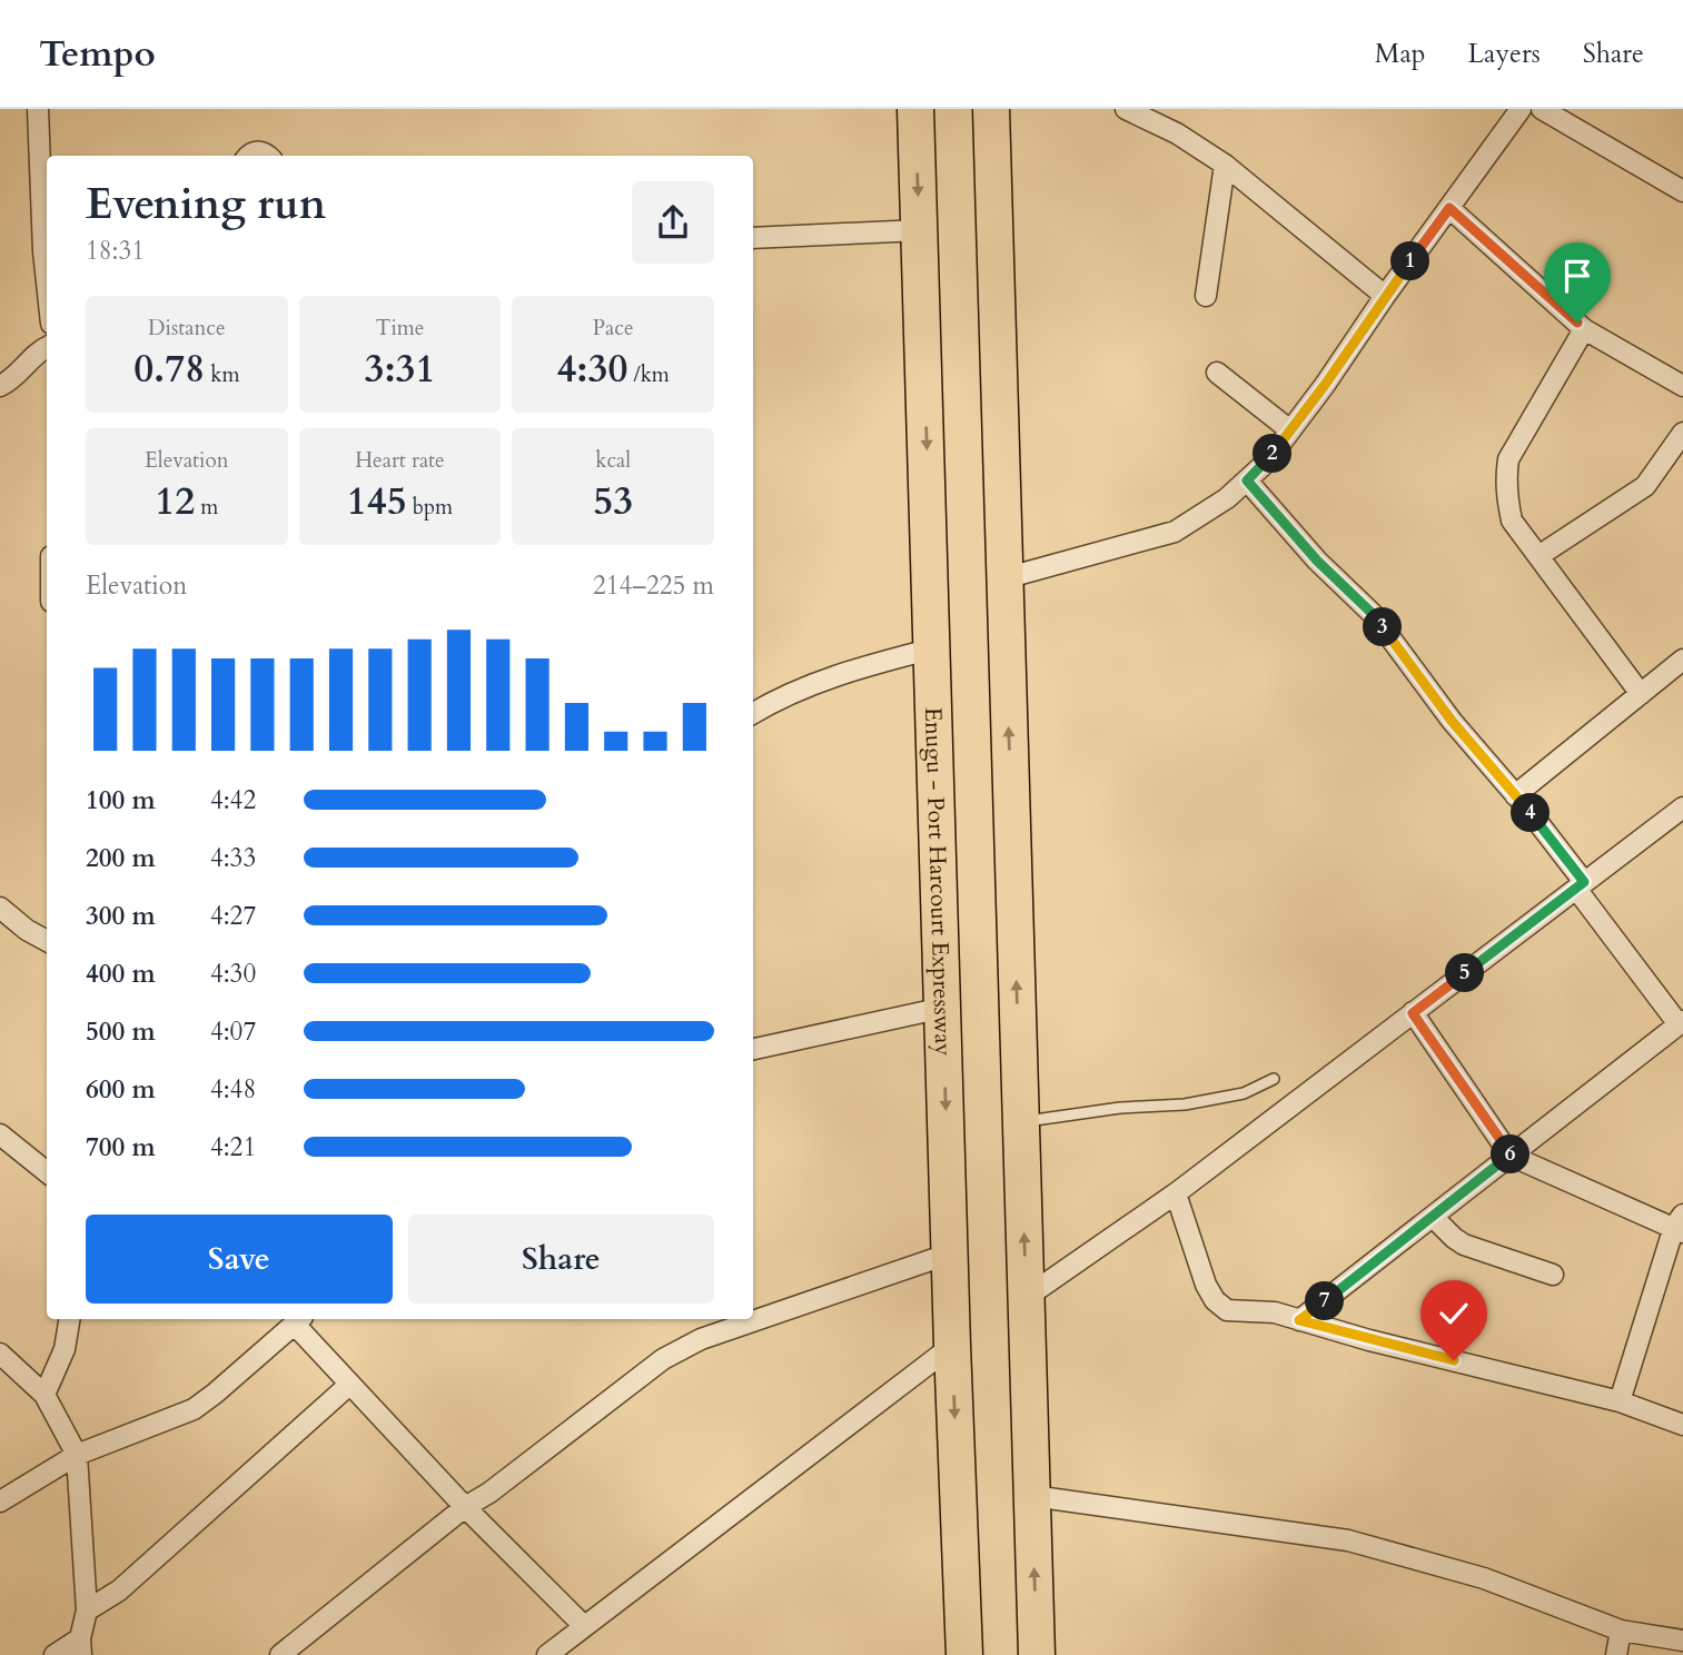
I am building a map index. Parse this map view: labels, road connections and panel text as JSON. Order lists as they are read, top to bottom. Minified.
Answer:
{"streets":{"highway":["Enugu - Port Harcourt Expressway"]},"page":{"header":"Tempo","nav":["Map","Layers","Share"],"heading":["Evening run","18:31"],"pins":["1","2","3","4","5","6","7"],"stats":[["Distance","0.78 km"],["Time","3:31"],["Pace","4:30 /km"],["Elevation","12 m"],["Heart rate","145 bpm"],["kcal","53"]],"chart":["Elevation","214–225 m"],"list":[{"name":"100 m","note":"4:42"},{"name":"200 m","note":"4:33"},{"name":"300 m","note":"4:27"},{"name":"400 m","note":"4:30"},{"name":"500 m","note":"4:07"},{"name":"600 m","note":"4:48"},{"name":"700 m","note":"4:21"}],"buttons":["Save","Share"]}}
